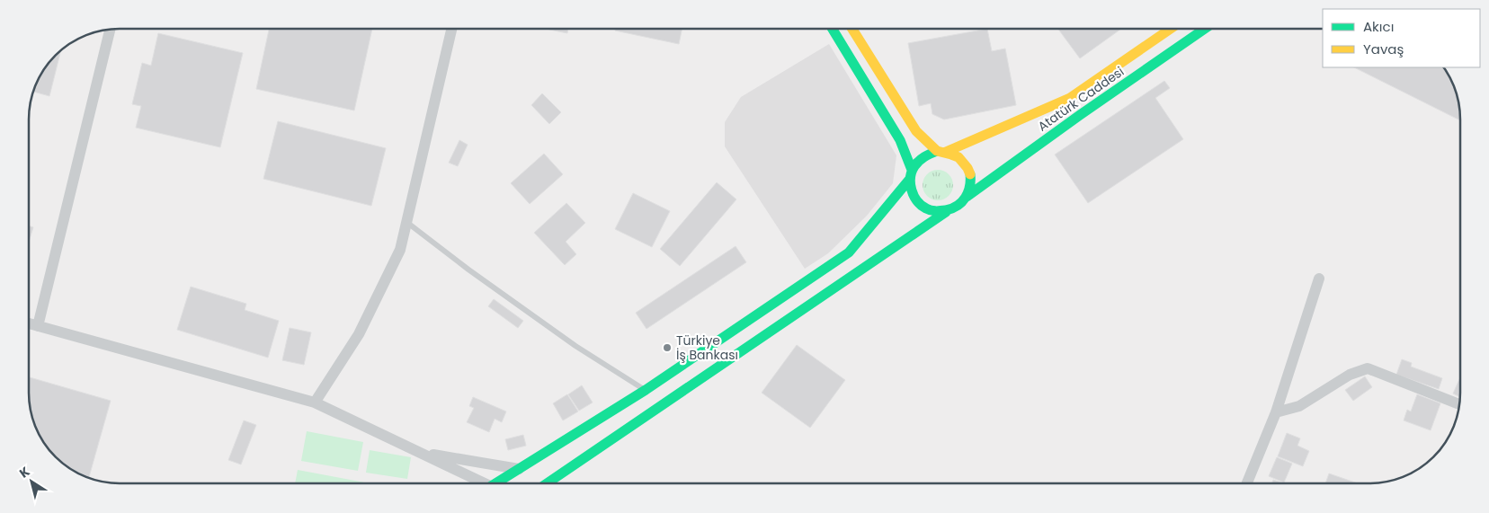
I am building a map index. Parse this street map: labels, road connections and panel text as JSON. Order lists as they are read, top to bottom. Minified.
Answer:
{"streets":{"street":["Atatürk Caddesi"]},"places":["Türkiye İş Bankası"],"legend":["Akıcı","Yavaş"],"north":"top left"}
